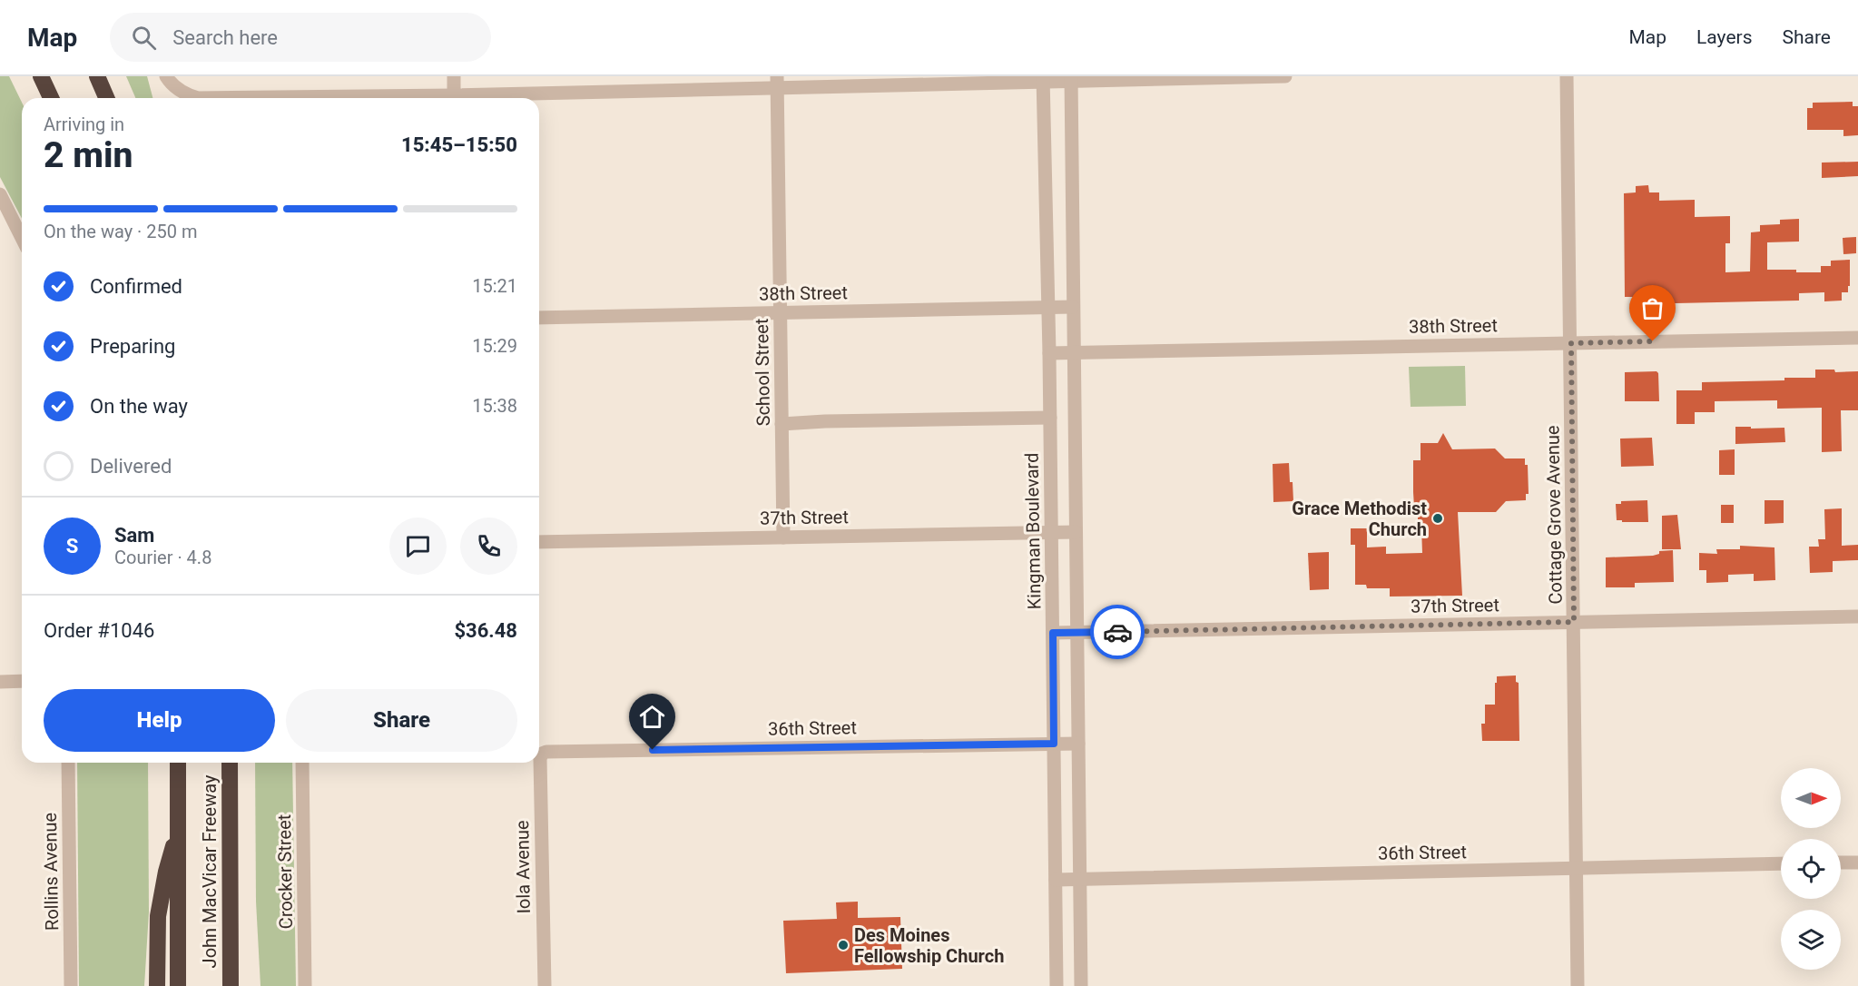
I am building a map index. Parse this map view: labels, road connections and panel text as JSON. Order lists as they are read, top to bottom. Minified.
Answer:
{"streets":{"highway":["John MacVicar Freeway"],"street":["38th Street","School Street","Cottage Grove Avenue","37th Street","Kingman Boulevard","36th Street","Iola Avenue","Rollins Avenue","Crocker Street"]},"crossings":[["38th Street","School Street"],["38th Street","Cottage Grove Avenue"],["38th Street","Kingman Boulevard"],["School Street","37th Street"],["Cottage Grove Avenue","37th Street"],["Cottage Grove Avenue","36th Street"],["37th Street","Kingman Boulevard"],["Kingman Boulevard","36th Street"],["36th Street","Iola Avenue"]],"places":["Grace Methodist Church","Des Moines Fellowship Church"],"north":"right","page":{"header":"Map","search":"Search here","nav":["Map","Layers","Share"],"heading":["2 min","Arriving in","15:45–15:50"],"panel":["Sam","Courier · 4.8","Order #1046","$36.48"],"bar":"On the way · 250 m","list":[["Confirmed","15:21"],["Preparing","15:29"],["On the way","15:38"],"Delivered"],"round":"S","buttons":["Help","Share"]}}
